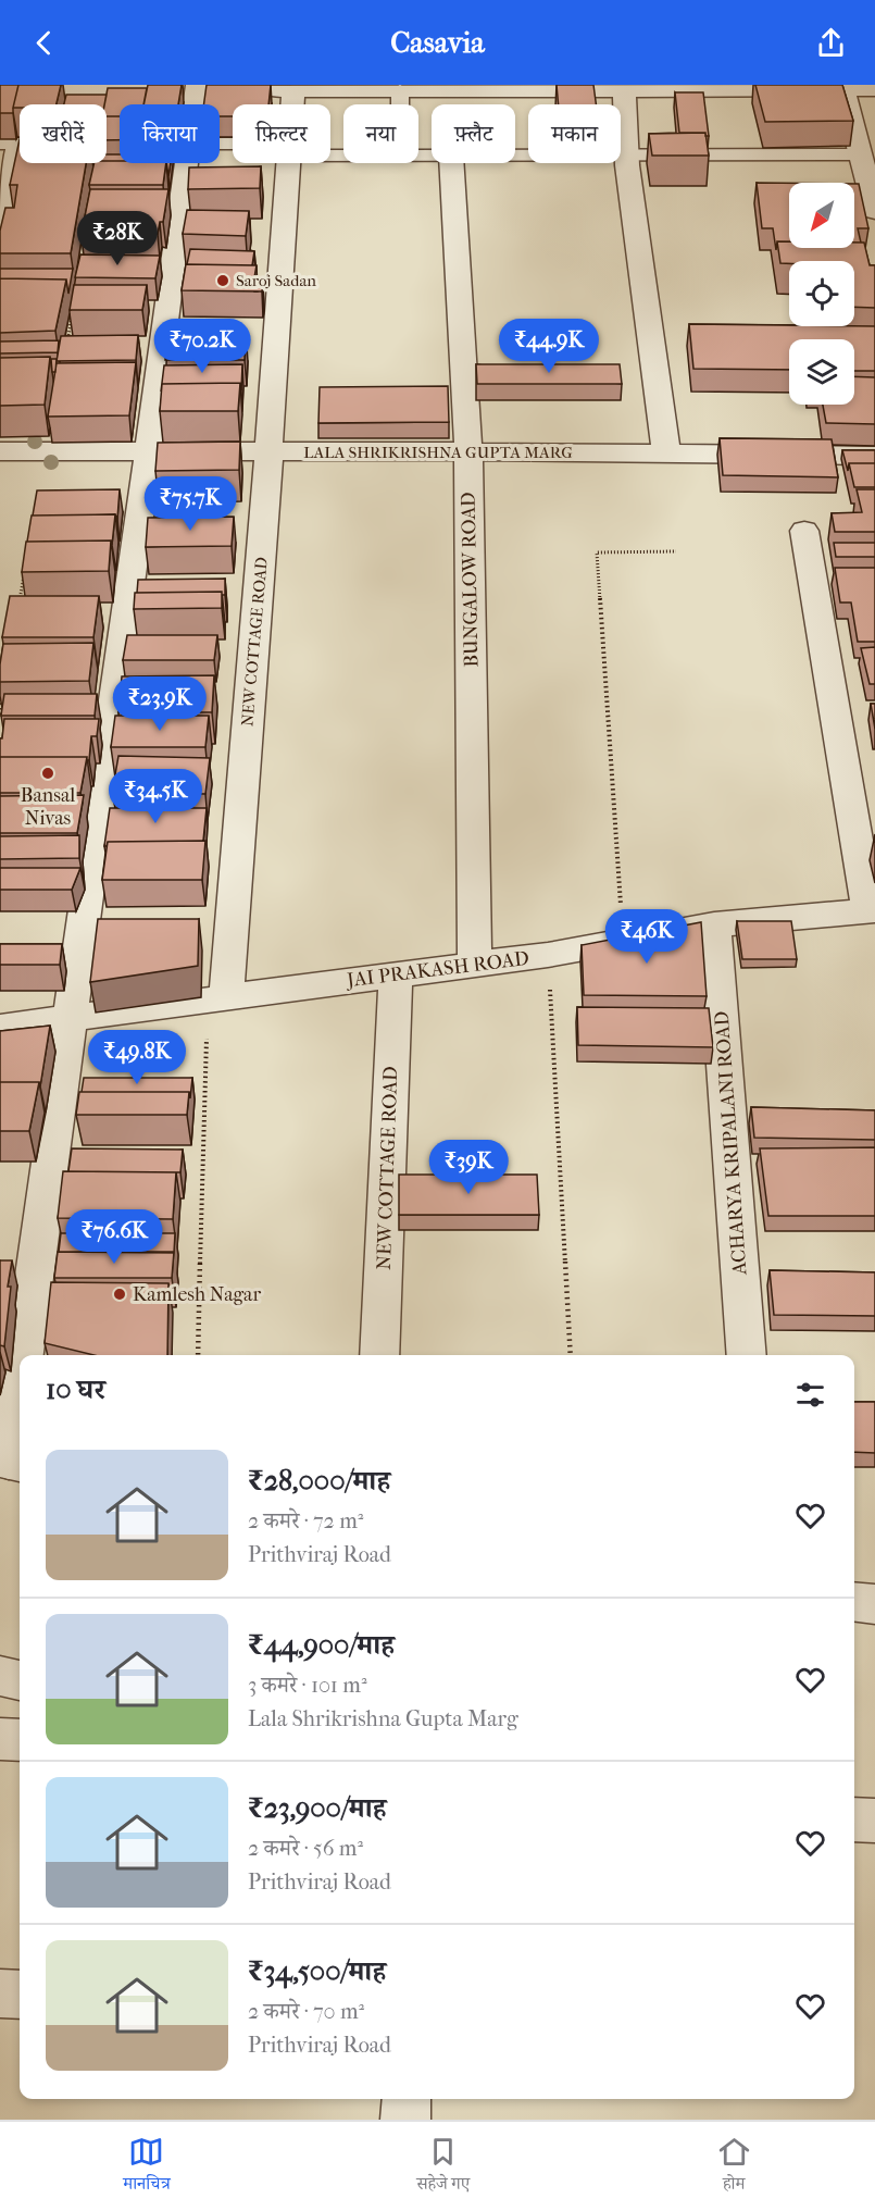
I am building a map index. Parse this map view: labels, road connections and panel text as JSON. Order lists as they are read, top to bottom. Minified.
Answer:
{"streets":{"street":["LALA SHRIKRISHNA GUPTA MARG","BUNGALOW ROAD","NEW COTTAGE ROAD","JAI PRAKASH ROAD","ACHARYA KRIPALANI ROAD"]},"crossings":[["LALA SHRIKRISHNA GUPTA MARG","BUNGALOW ROAD"],["LALA SHRIKRISHNA GUPTA MARG","NEW COTTAGE ROAD"],["BUNGALOW ROAD","JAI PRAKASH ROAD"],["NEW COTTAGE ROAD","JAI PRAKASH ROAD"],["JAI PRAKASH ROAD","ACHARYA KRIPALANI ROAD"]],"places":["Saroj Sadan","Bansal Nivas","Kamlesh Nagar"],"north":"bottom left","page":{"header":"Casavia","chip":["खरीदें","किराया","फ़िल्टर","नया","फ़्लैट","मकान"],"price":["₹28K","₹70.2K","₹44.9K","₹75.7K","₹23.9K","₹34.5K","₹46K","₹49.8K","₹39K","₹76.6K"],"heading":"10 घर","list":[{"name":"₹28,000/माह","note":"2 कमरे · 72 m² · Prithviraj Road"},{"name":"₹44,900/माह","note":"3 कमरे · 101 m² · Lala Shrikrishna Gupta Marg"},{"name":"₹23,900/माह","note":"2 कमरे · 56 m² · Prithviraj Road"},{"name":"₹34,500/माह","note":"2 कमरे · 70 m² · Prithviraj Road"}],"tabs":["मानचित्र","सहेजे गए","होम"]}}
